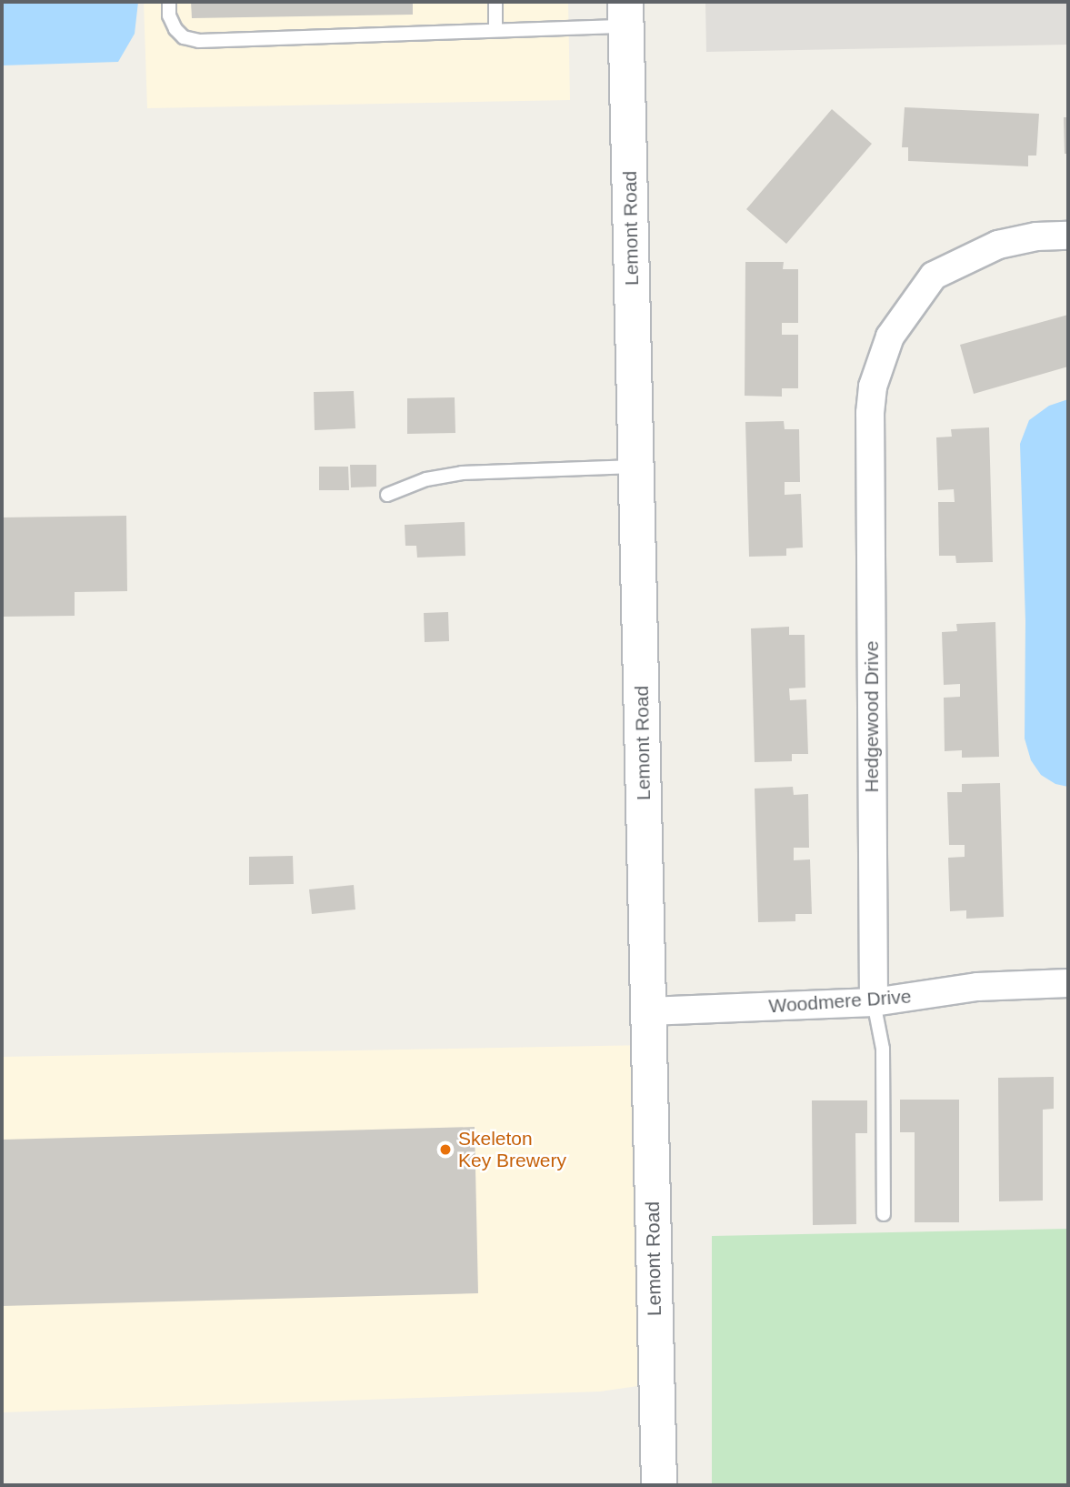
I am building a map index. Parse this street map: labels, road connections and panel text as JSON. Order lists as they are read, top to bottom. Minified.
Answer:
{"streets":{"main road":["Lemont Road"],"street":["Hedgewood Drive","Woodmere Drive"]},"crossings":[["Lemont Road","Woodmere Drive"],["Hedgewood Drive","Woodmere Drive"]],"places":["Skeleton Key Brewery"]}
